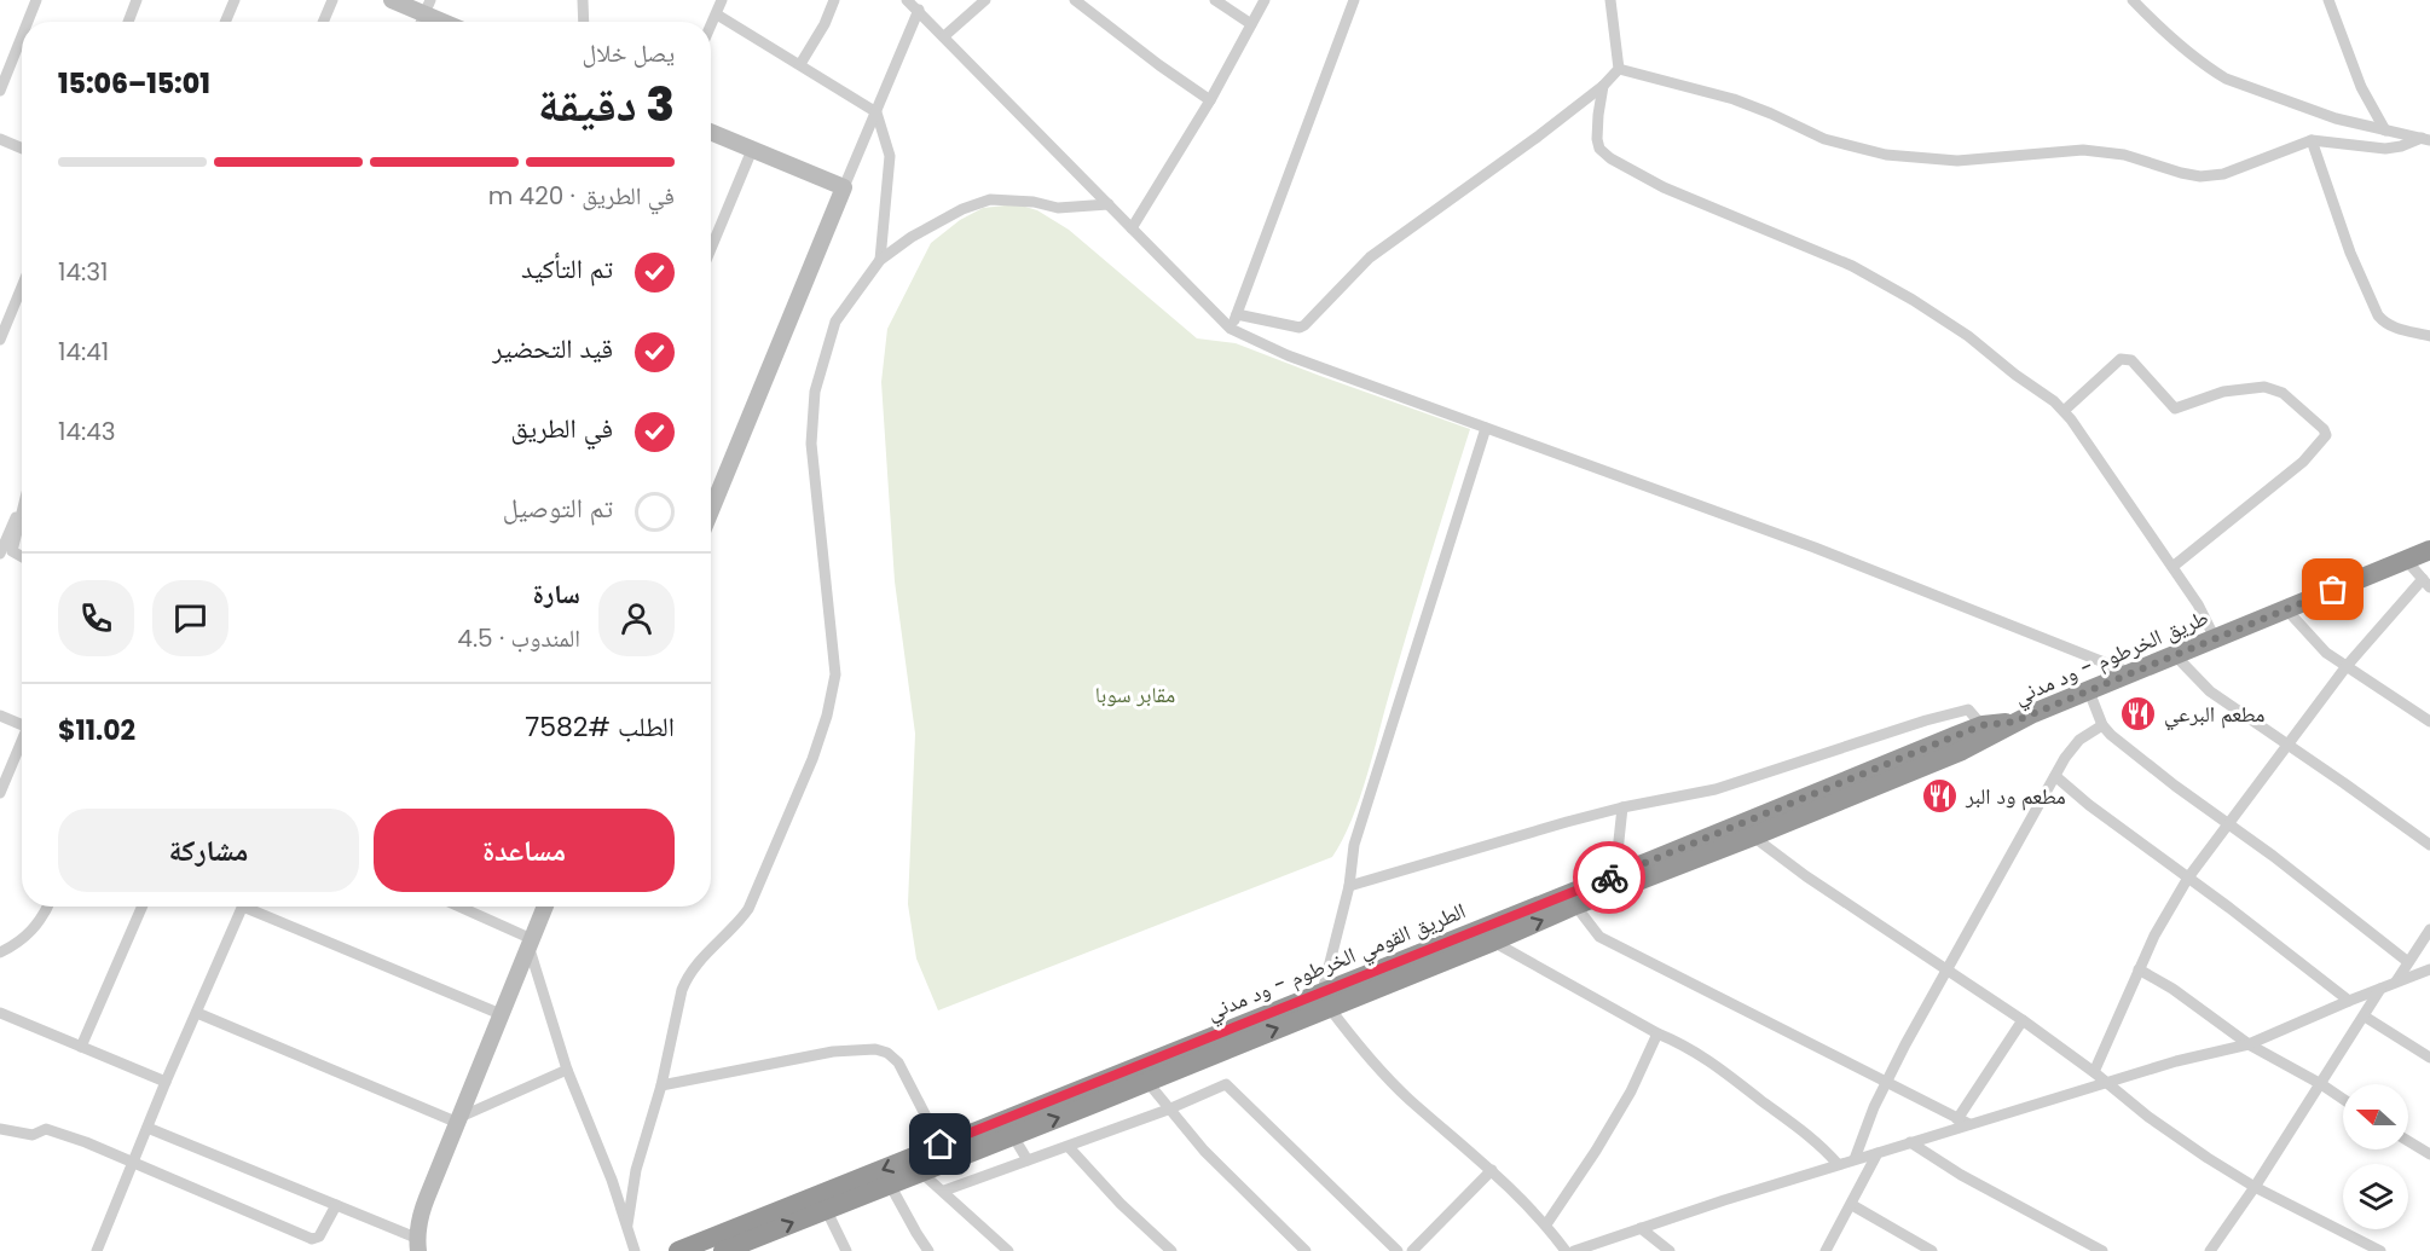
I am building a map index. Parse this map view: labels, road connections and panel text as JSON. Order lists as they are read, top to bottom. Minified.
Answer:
{"streets":{"highway":["طريق الخرطوم - ود مدني","الطريق القومي الخرطوم - ود مدني"]},"crossings":[["طريق الخرطوم - ود مدني","الطريق القومي الخرطوم - ود مدني"]],"parks":["مقابر سوبا"],"places":{"restaurant":["مطعم البرعي","مطعم ود البر"]},"north":"left","page":{"heading":["3 دقيقة","يصل خلال","15:01–15:06"],"panel":["سارة","المندوب · 4.5","الطلب #7582","$11.02"],"bar":"في الطريق · 420 m","list":[["تم التأكيد","14:31"],["قيد التحضير","14:41"],["في الطريق","14:43"],"تم التوصيل"],"buttons":["مساعدة","مشاركة"]}}
